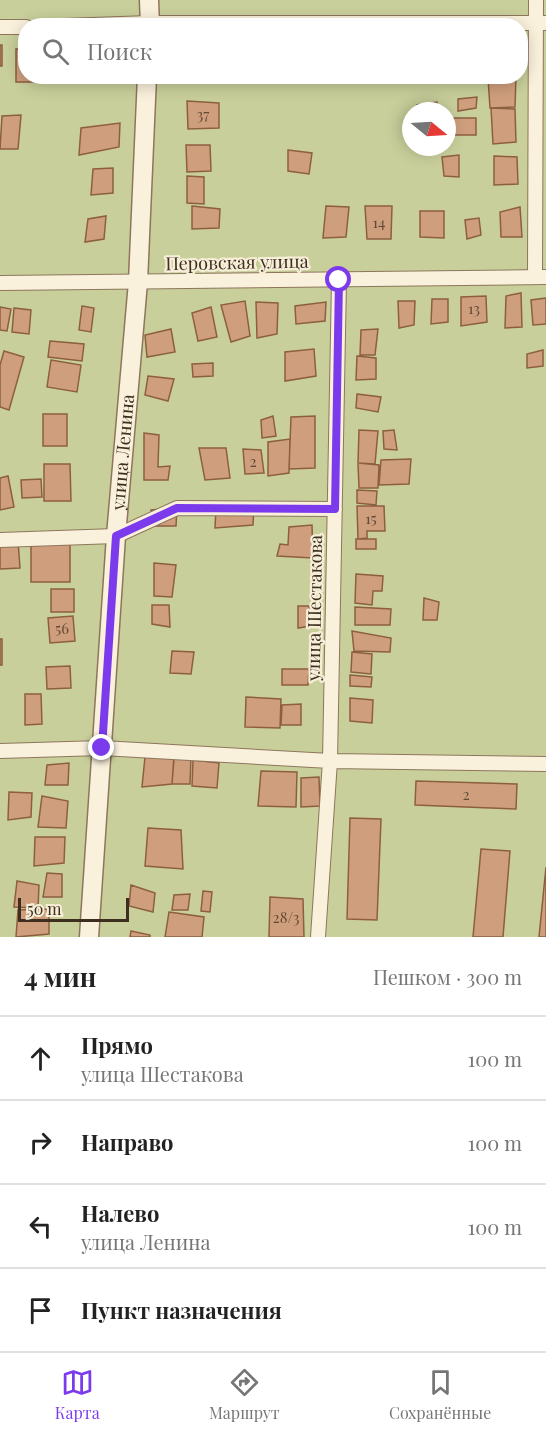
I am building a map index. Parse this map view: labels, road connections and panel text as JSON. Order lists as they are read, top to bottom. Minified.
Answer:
{"streets":{"street":["Перовская улица","улица Ленина","улица Шестакова"]},"crossings":[["Перовская улица","улица Ленина"],["Перовская улица","улица Шестакова"]],"house_numbers":["37","14","13","2","15","56","2","28/3"],"scale_bar":"50 m","north":"right","page":{"search":"Поиск","scale":"50 m","heading":["4 мин","Пешком · 300 m"],"list":[["Прямо","улица Шестакова","100 m"],["Направо","100 m"],["Налево","улица Ленина","100 m"],"Пункт назначения"],"nav":["Карта","Маршрут","Сохранённые"]}}
